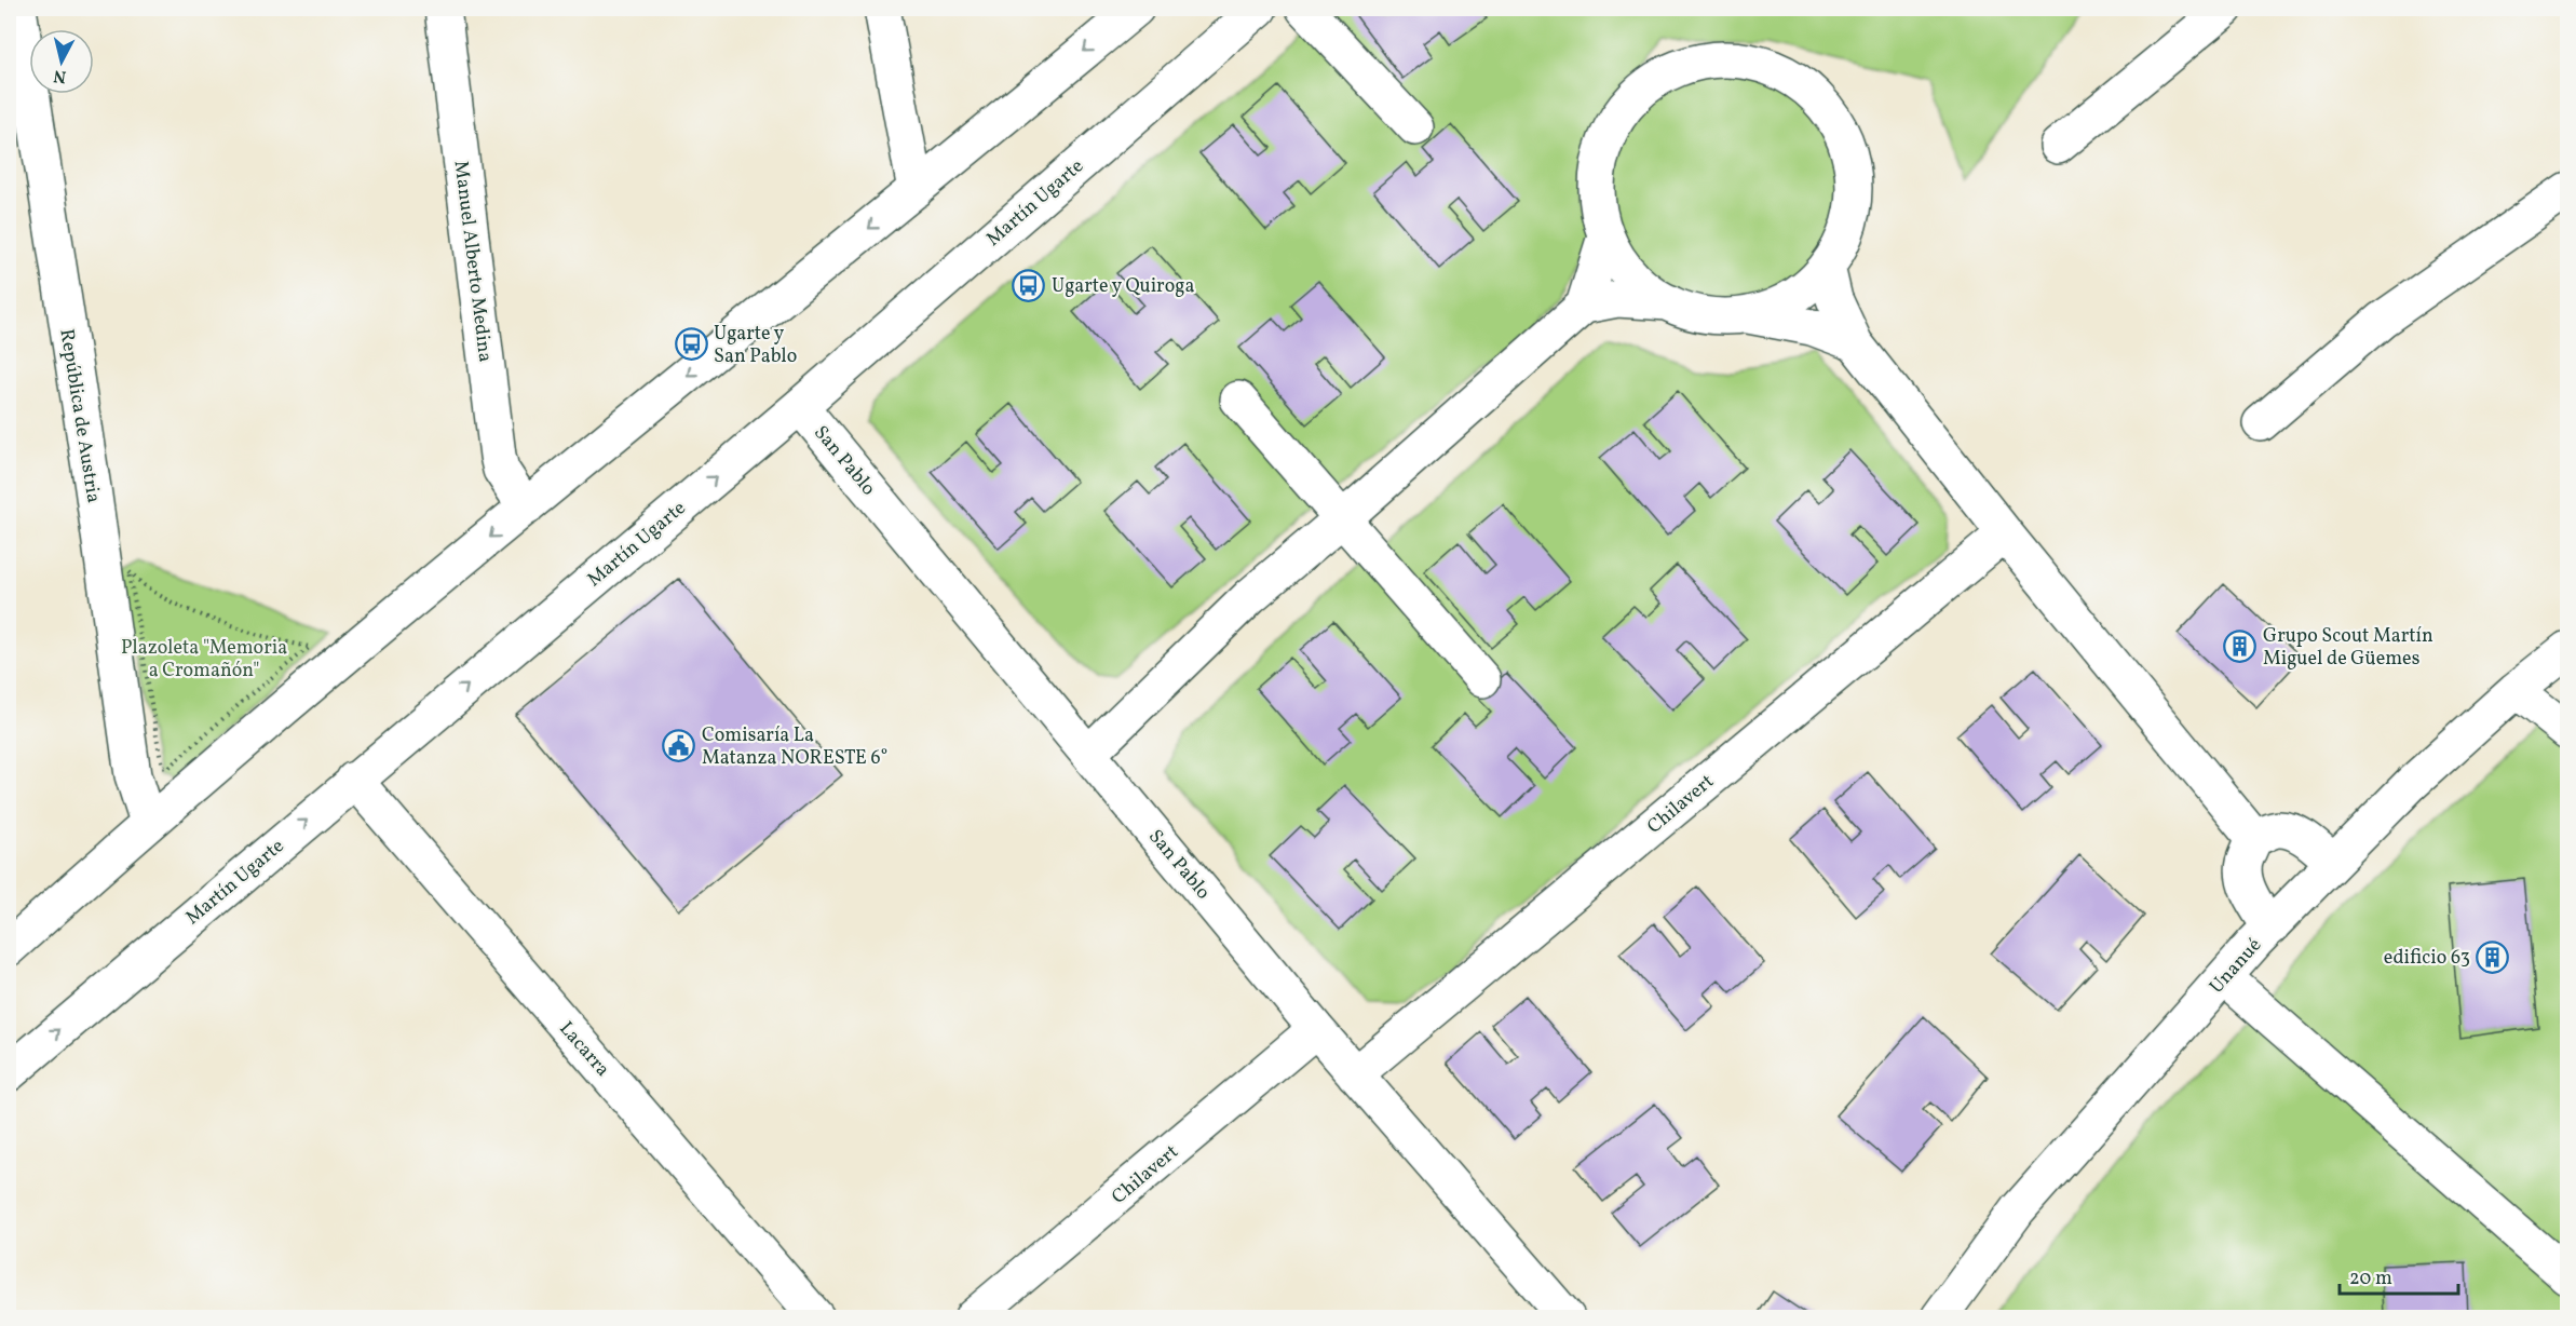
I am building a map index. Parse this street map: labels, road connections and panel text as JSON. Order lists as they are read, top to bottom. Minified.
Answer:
{"streets":{"street":["Martín Ugarte","Manuel Alberto Medina","República de Austria","San Pablo","Chilavert","Unanué","Lacarra"]},"crossings":[["Martín Ugarte","San Pablo"],["Martín Ugarte","Lacarra"],["San Pablo","Chilavert"]],"parks":["Plazoleta \"Memoria a Cromañón\""],"places":{"bus stop":["Ugarte y Quiroga","Ugarte y San Pablo"],"building":["Grupo Scout Martín Miguel de Güemes","edificio 63"],"public building":["Comisaría La Matanza NORESTE 6°"]},"scale_bar":"20 m","north":"bottom"}
